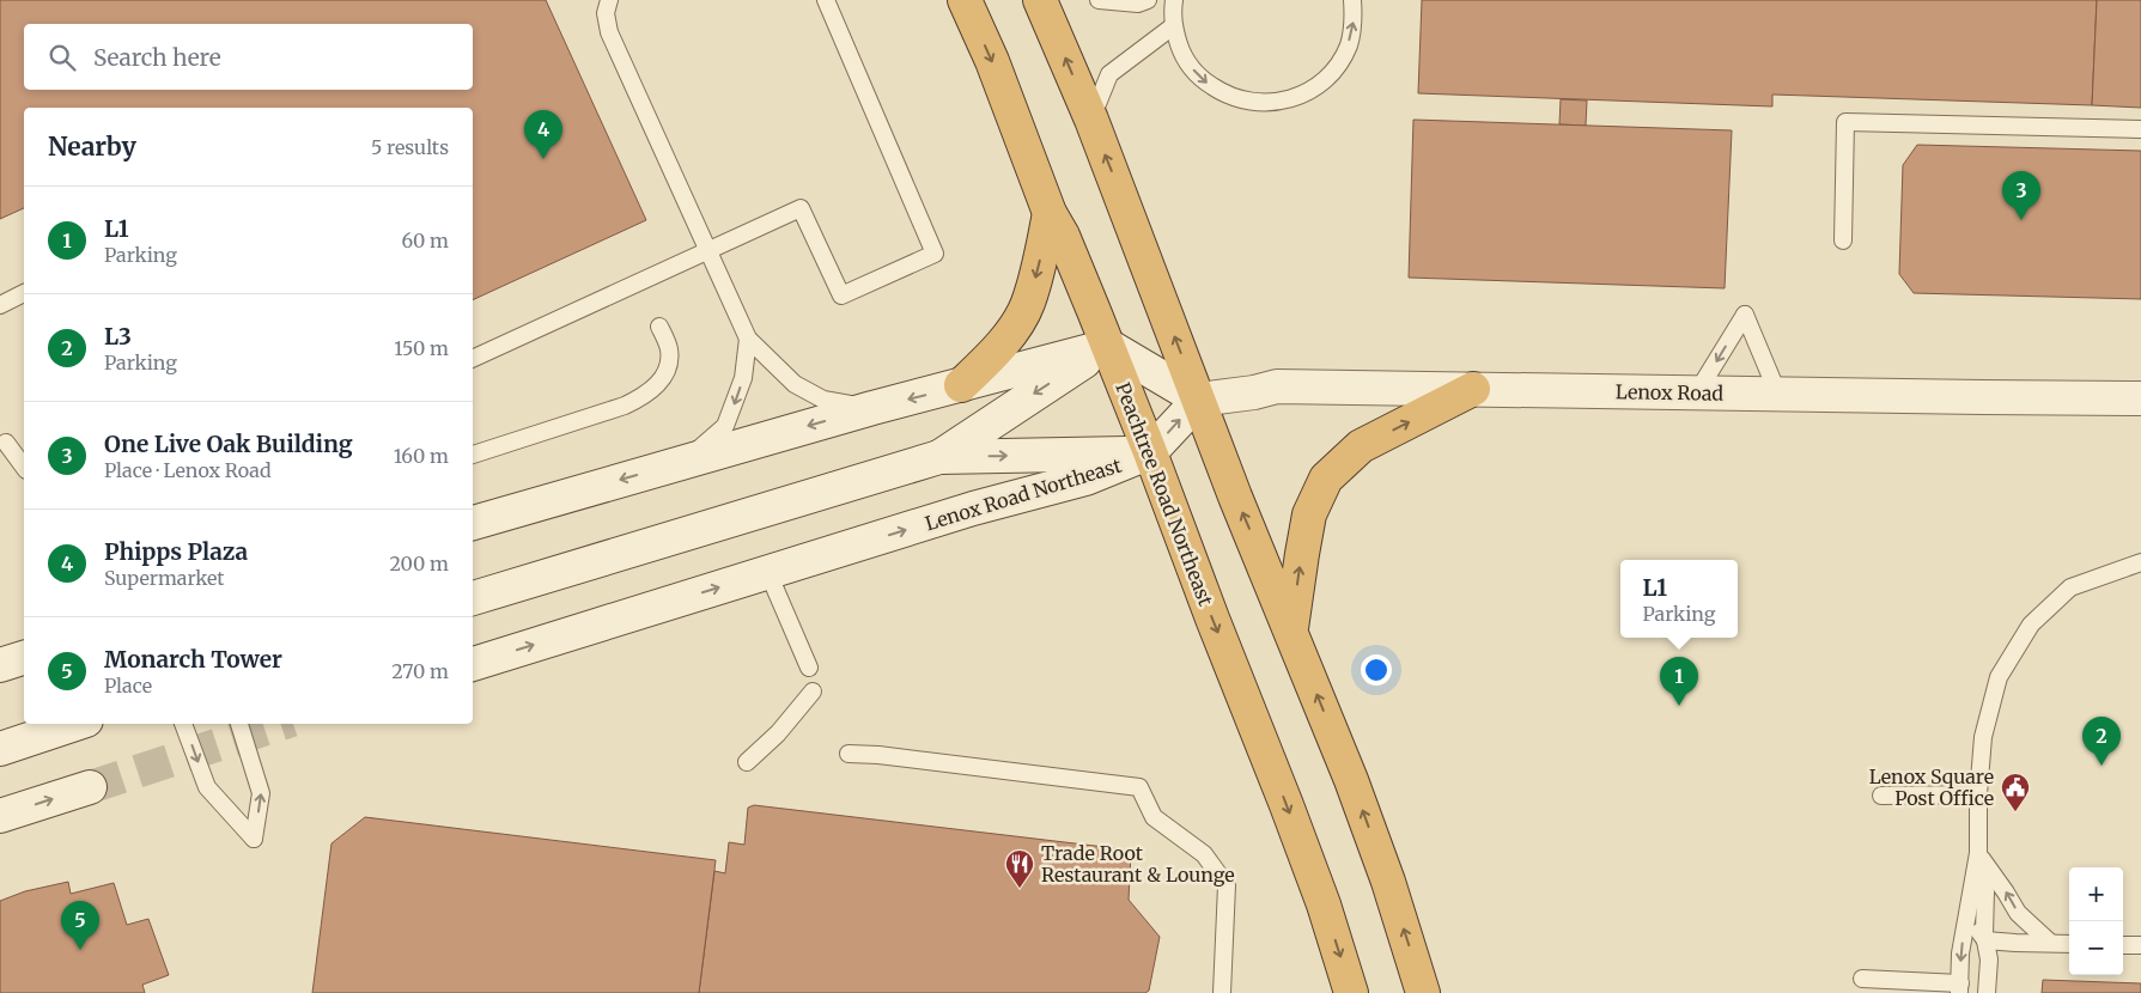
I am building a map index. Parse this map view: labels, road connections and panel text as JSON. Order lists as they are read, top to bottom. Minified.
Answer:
{"streets":{"highway":["Peachtree Road Northeast"],"main road":["Lenox Road","Lenox Road Northeast"]},"crossings":[["Lenox Road","Lenox Road Northeast"],["Lenox Road Northeast","Peachtree Road Northeast"]],"places":{"public building":["Lenox Square Post Office"],"restaurant":["Trade Root Restaurant & Lounge"]},"page":{"search":"Search here","heading":["Nearby","5 results"],"pins":["4","3","1","2","5"],"list":[{"mark":"1","name":"L1","note":"Parking","value":"60 m"},{"mark":"2","name":"L3","note":"Parking","value":"150 m"},{"mark":"3","name":"One Live Oak Building","note":"Place · Lenox Road","value":"160 m"},{"mark":"4","name":"Phipps Plaza","note":"Supermarket","value":"200 m"},{"mark":"5","name":"Monarch Tower","note":"Place","value":"270 m"}],"popup":["L1","Parking"],"map_buttons":["+","−"]}}
